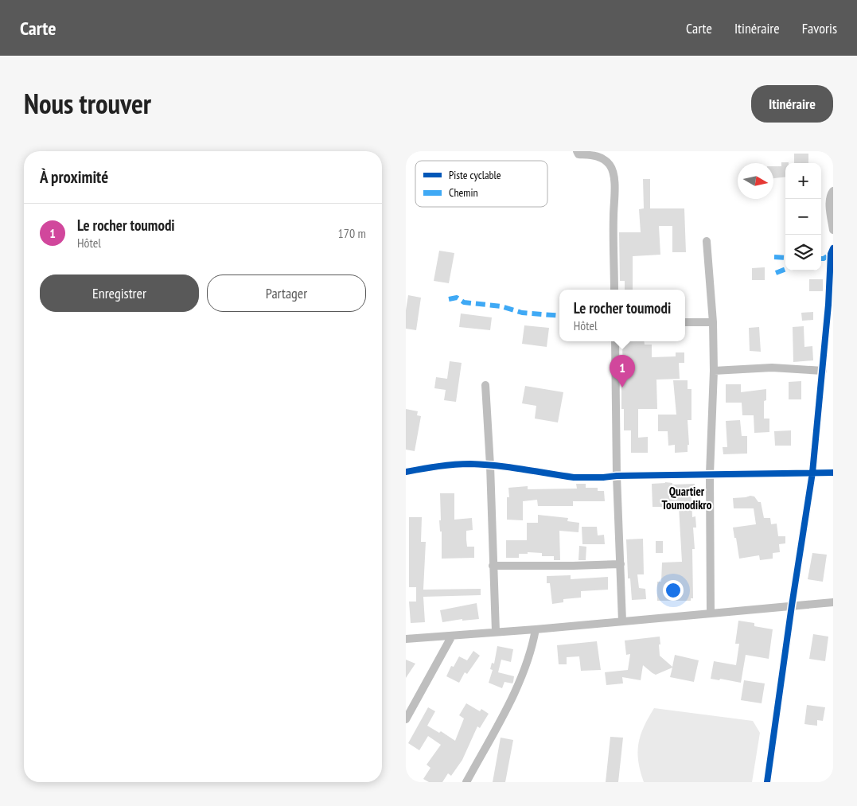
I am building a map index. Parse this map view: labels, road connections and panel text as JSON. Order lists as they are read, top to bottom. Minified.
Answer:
{"districts":["Quartier Toumodikro"],"legend":["Piste cyclable","Chemin"],"north":"right","page":{"header":"Carte","nav":["Carte","Itinéraire","Favoris"],"title":"Nous trouver","buttons":["Itinéraire",["Enregistrer","Partager"]],"heading":"À proximité","map_buttons":["+","−"],"list":[{"mark":"1","name":"Le rocher toumodi","note":"Hôtel","value":"170 m"}],"popup":["Le rocher toumodi","Hôtel"],"pins":"1"}}
